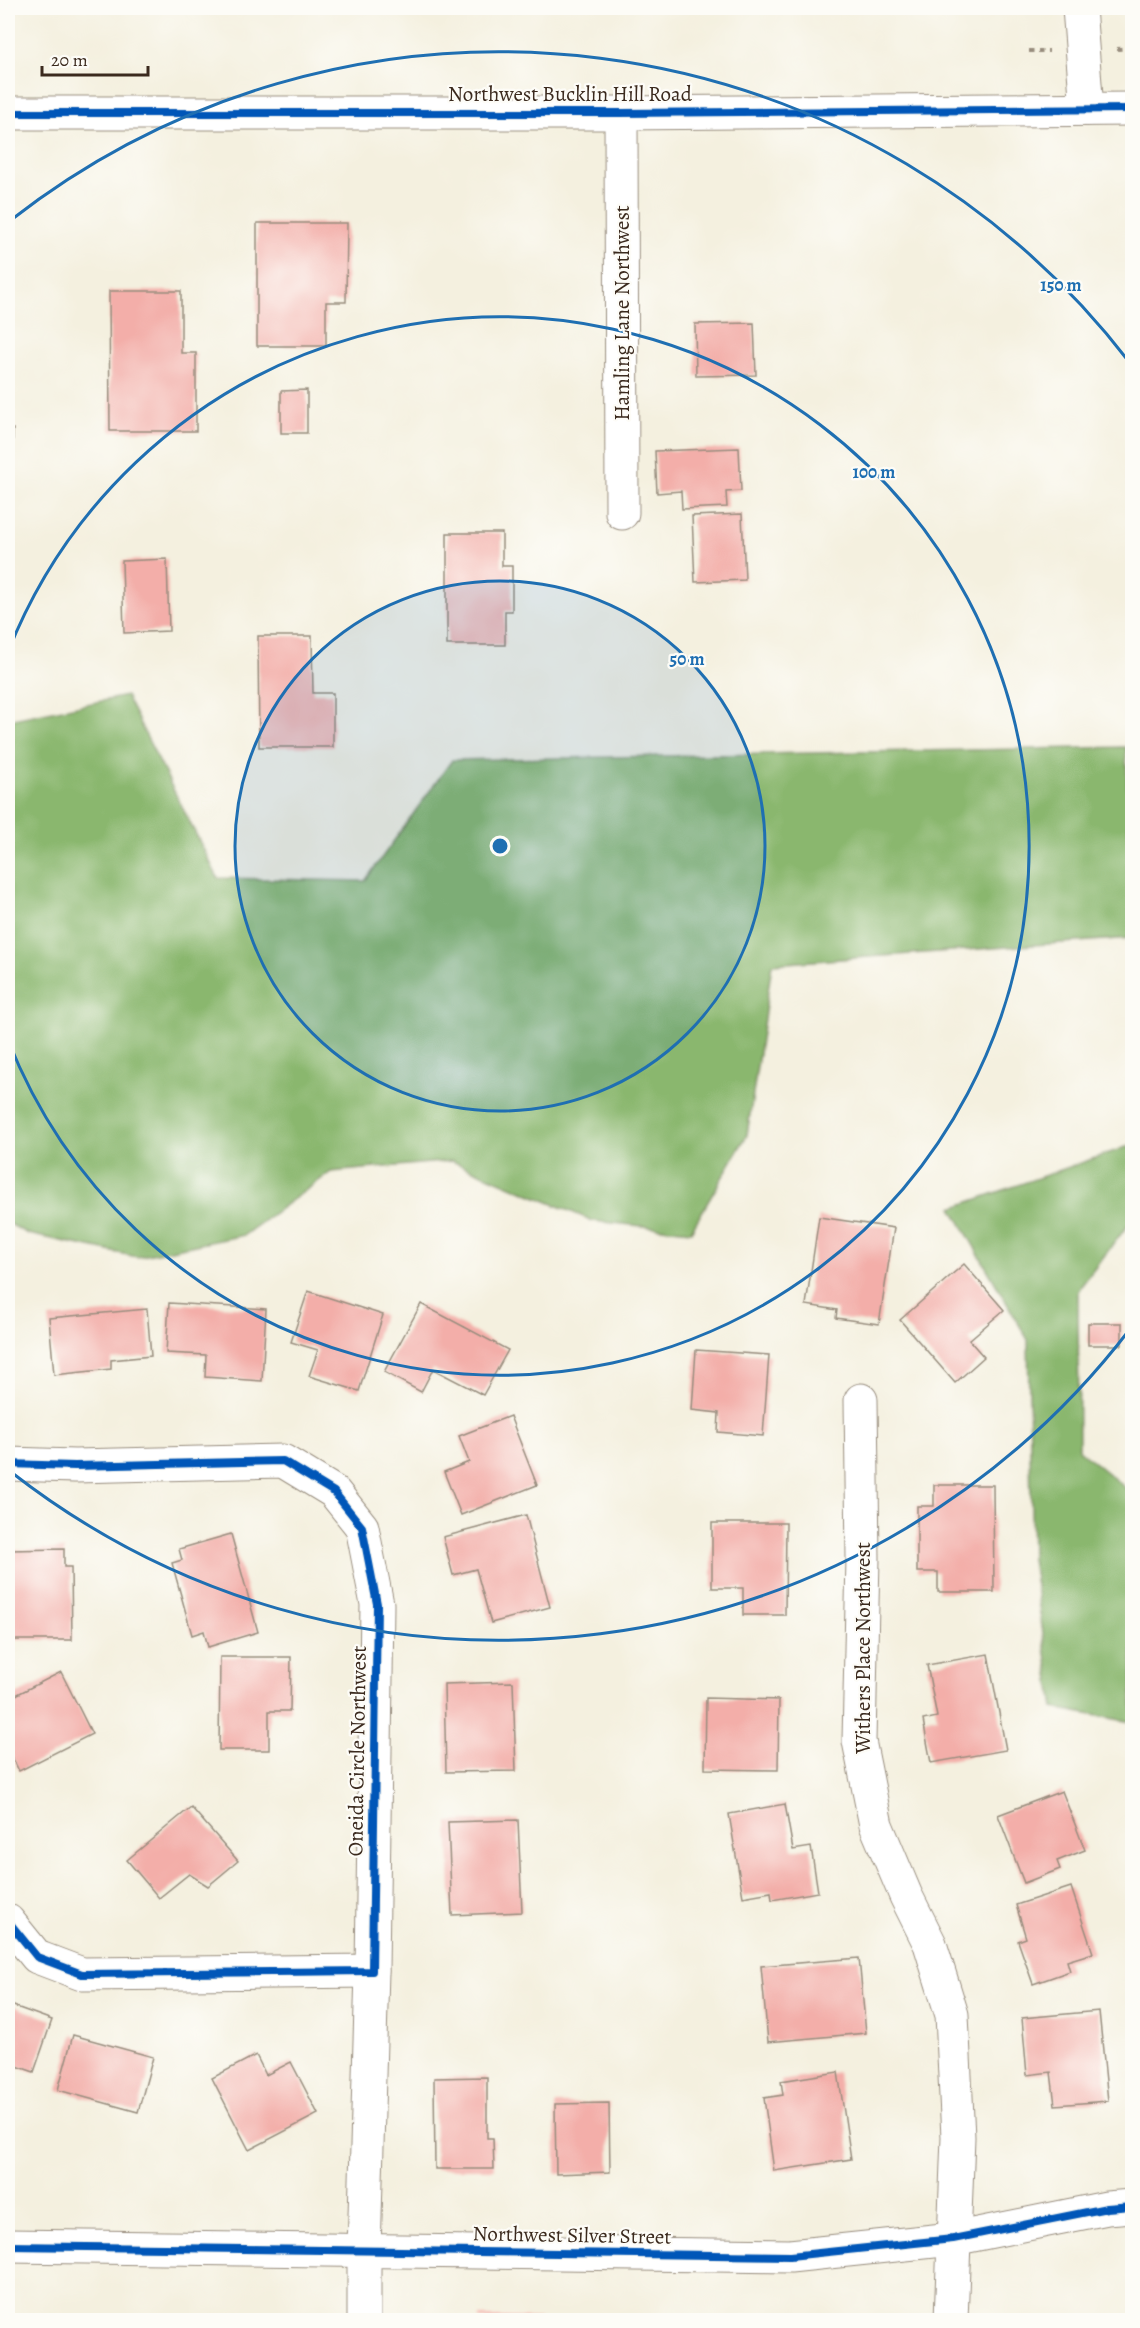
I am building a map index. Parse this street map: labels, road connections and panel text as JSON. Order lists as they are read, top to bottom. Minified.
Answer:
{"streets":{"street":["Northwest Bucklin Hill Road","Hamling Lane Northwest","Withers Place Northwest","Oneida Circle Northwest","Northwest Silver Street"]},"crossings":[["Northwest Bucklin Hill Road","Hamling Lane Northwest"],["Withers Place Northwest","Northwest Silver Street"],["Oneida Circle Northwest","Northwest Silver Street"]],"scale_bar":"20 m","rings":["150 m","100 m","50 m"]}
